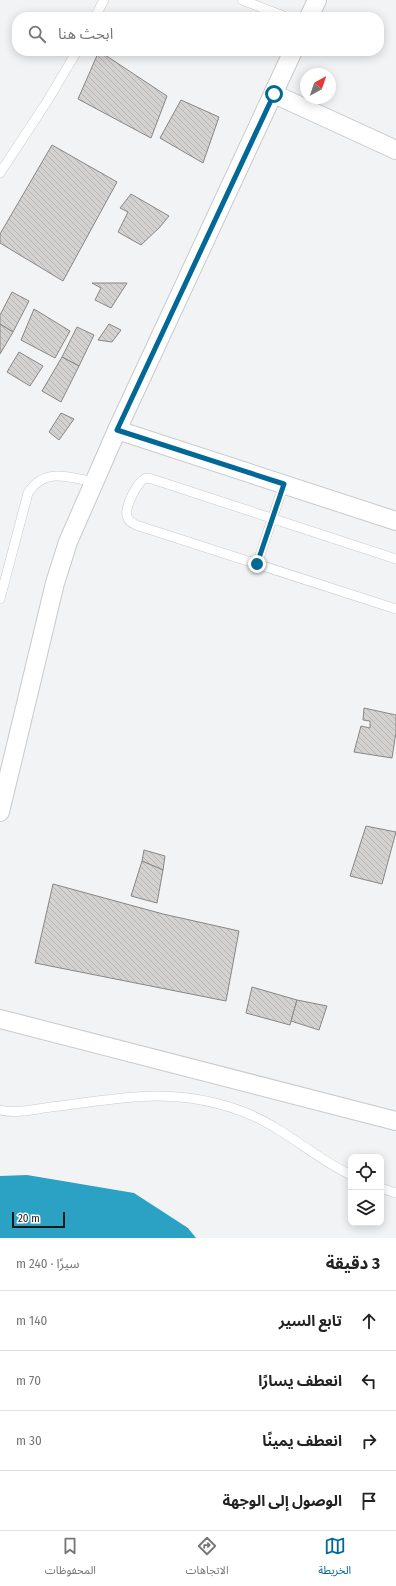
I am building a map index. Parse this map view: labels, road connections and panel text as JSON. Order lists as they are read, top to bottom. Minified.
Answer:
{"scale_bar":"20 m","north":"top right","page":{"search":"ابحث هنا","scale":"20 m","heading":["3 دقيقة","سيرًا · 240 m"],"list":[["تابع السير","140 m"],["انعطف يسارًا","70 m"],["انعطف يمينًا","30 m"],"الوصول إلى الوجهة"],"nav":["الخريطة","الاتجاهات","المحفوظات"]}}
